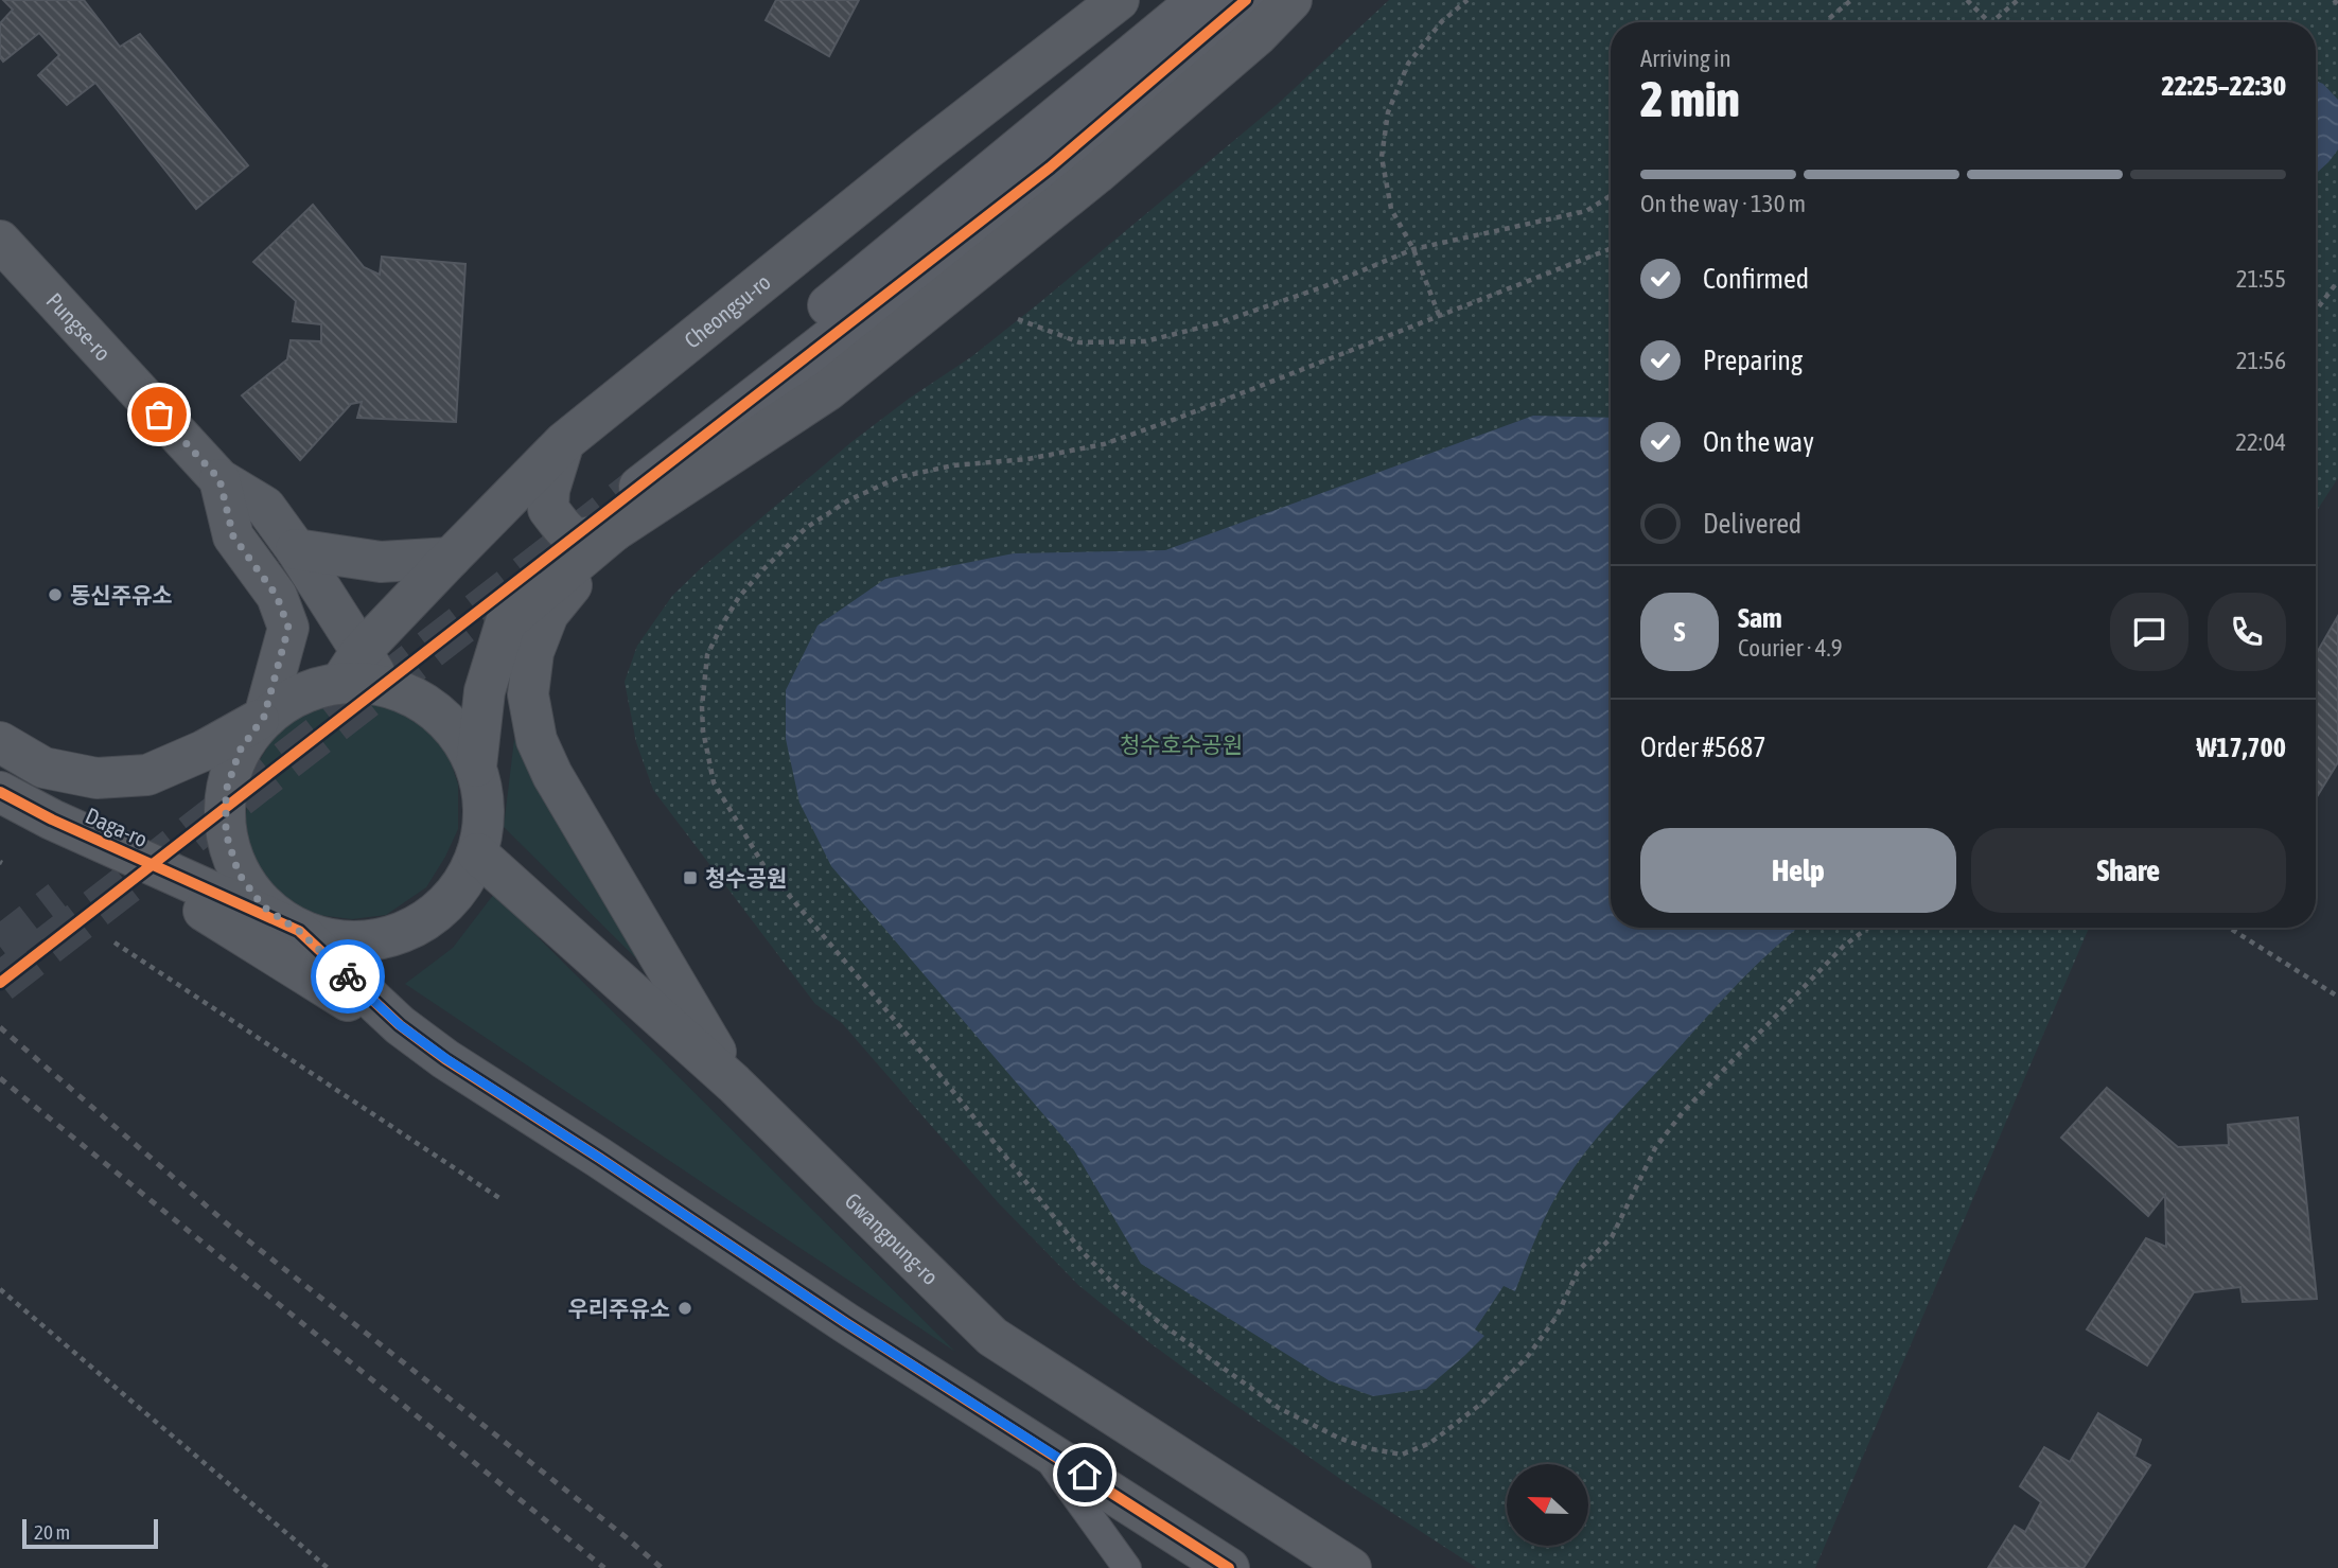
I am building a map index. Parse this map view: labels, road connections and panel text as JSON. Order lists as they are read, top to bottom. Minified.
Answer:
{"streets":{"street":["Cheongsu-ro","Pungse-ro","Daga-ro","Gwangpung-ro"]},"crossings":[["Cheongsu-ro","Pungse-ro"],["Cheongsu-ro","Daga-ro"],["Cheongsu-ro","Gwangpung-ro"],["Pungse-ro","Daga-ro"],["Pungse-ro","Gwangpung-ro"],["Daga-ro","Gwangpung-ro"]],"parks":["청수호수공원"],"places":{"other":["동신주유소","우리주유소"],"transit":["청수공원"]},"scale_bar":"20 m","north":"left","page":{"heading":["2 min","Arriving in","22:25–22:30"],"panel":["Sam","Courier · 4.9","Order #5687","₩17,700"],"bar":"On the way · 130 m","list":[["Confirmed","21:55"],["Preparing","21:56"],["On the way","22:04"],"Delivered"],"round":"S","buttons":["Help","Share"],"scale":"20 m"}}
